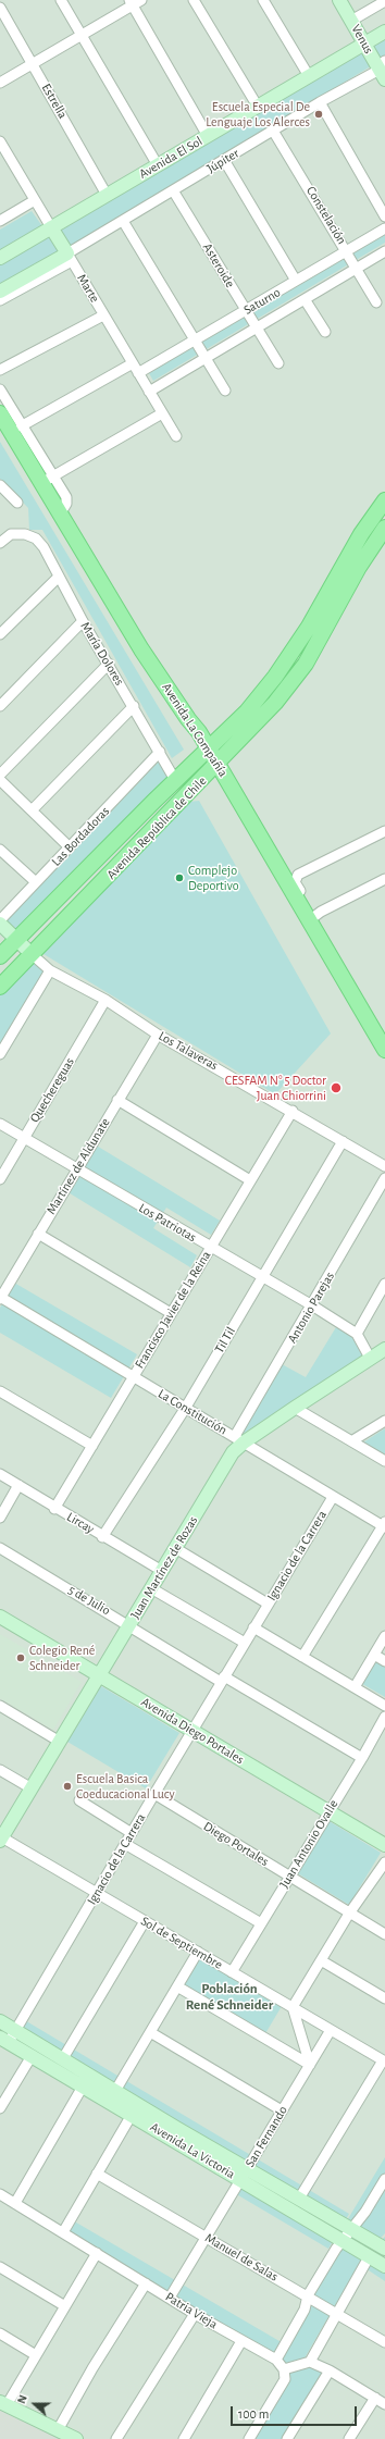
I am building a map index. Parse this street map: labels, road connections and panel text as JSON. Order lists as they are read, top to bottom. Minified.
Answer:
{"streets":{"main road":["Avenida La Compañía","Avenida República de Chile"],"street":["Venus","Estrella","Avenida El Sol","Júpiter","Constelación","Asteroide","Marte","Saturno","María Dolores","Las Bordadoras","Los Talaveras","Quechereguas","Martínez de Aldunate","Los Patriotas","Antonio Parejas","Francisco Javier de la Reina","Til Til","La Constitución","Lircay","Ignacio de la Carrera","Juan Martínez de Rozas","5 de Julio","Avenida Diego Portales","Diego Portales","Juan Antonio Ovalle","Sol de Septiembre","San Fernando","Avenida La Victoria","Manuel de Salas","Patria Vieja"]},"crossings":[["Venus","Avenida El Sol"],["Venus","Júpiter"],["Estrella","Avenida El Sol"],["Avenida El Sol","Marte"],["Júpiter","Constelación"],["Júpiter","Asteroide"],["Júpiter","Marte"],["Constelación","Saturno"],["Asteroide","Saturno"],["Marte","Saturno"],["María Dolores","Avenida República de Chile"],["María Dolores","Las Bordadoras"],["Avenida La Compañía","Avenida República de Chile"],["Avenida República de Chile","Los Talaveras"],["Los Talaveras","Quechereguas"],["Los Talaveras","Martínez de Aldunate"],["Los Talaveras","Francisco Javier de la Reina"],["Los Talaveras","Til Til"],["Quechereguas","Los Patriotas"],["Martínez de Aldunate","Los Patriotas"],["Martínez de Aldunate","La Constitución"],["Los Patriotas","Antonio Parejas"],["Los Patriotas","Francisco Javier de la Reina"],["Los Patriotas","Til Til"],["Los Patriotas","Juan Martínez de Rozas"],["Antonio Parejas","La Constitución"],["Antonio Parejas","Juan Martínez de Rozas"],["Francisco Javier de la Reina","La Constitución"],["Francisco Javier de la Reina","Lircay"],["Til Til","La Constitución"],["Til Til","Lircay"],["La Constitución","Ignacio de la Carrera"],["La Constitución","Juan Martínez de Rozas"],["Lircay","Juan Martínez de Rozas"],["Ignacio de la Carrera","5 de Julio"],["Ignacio de la Carrera","Avenida Diego Portales"],["Ignacio de la Carrera","Diego Portales"],["Ignacio de la Carrera","Sol de Septiembre"],["Ignacio de la Carrera","Avenida La Victoria"],["Juan Martínez de Rozas","5 de Julio"],["Juan Martínez de Rozas","Avenida Diego Portales"],["Juan Martínez de Rozas","Sol de Septiembre"],["5 de Julio","Juan Antonio Ovalle"],["Avenida Diego Portales","Juan Antonio Ovalle"],["Diego Portales","Juan Antonio Ovalle"],["Juan Antonio Ovalle","Sol de Septiembre"],["Sol de Septiembre","San Fernando"],["San Fernando","Avenida La Victoria"],["San Fernando","Manuel de Salas"],["San Fernando","Patria Vieja"]],"districts":["Población René Schneider"],"places":["Escuela Especial De Lenguaje Los Alerces","Complejo Deportivo","CESFAM N° 5 Doctor Juan Chiorrini","Colegio René Schneider","Escuela Basica Coeducacional Lucy"],"scale_bar":"100 m","north":"left"}
